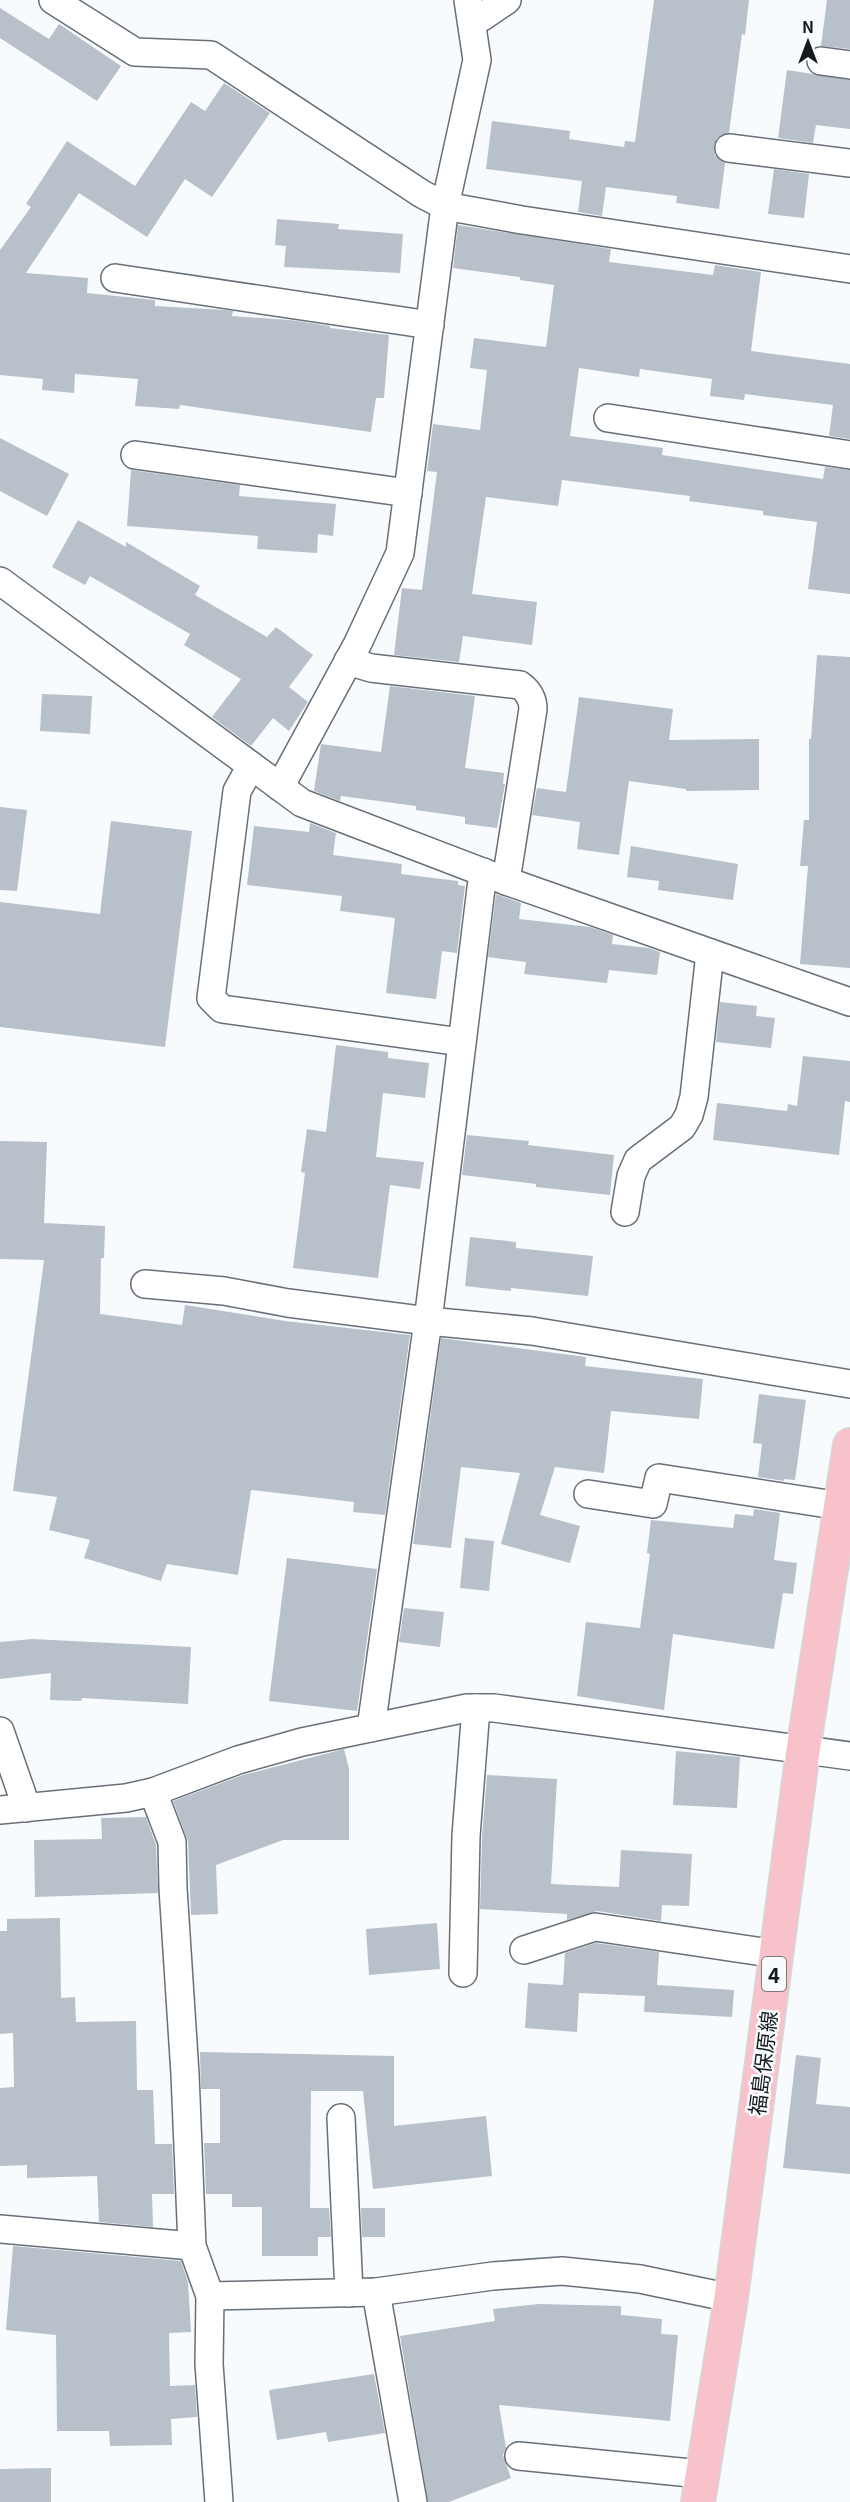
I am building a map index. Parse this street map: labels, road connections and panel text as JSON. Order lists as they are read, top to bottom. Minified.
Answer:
{"streets":{"main road":["4","福島保原線"]},"north":"top"}
